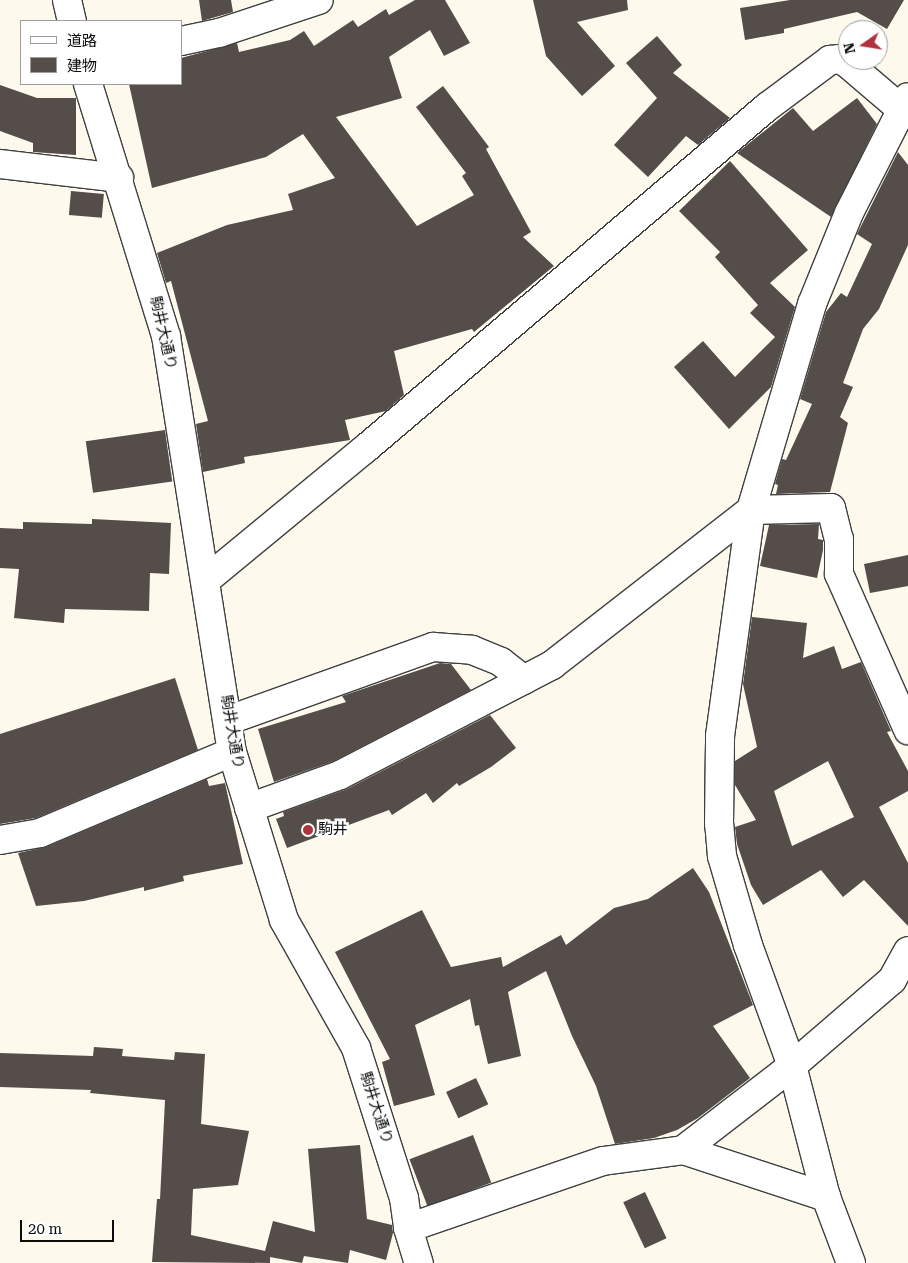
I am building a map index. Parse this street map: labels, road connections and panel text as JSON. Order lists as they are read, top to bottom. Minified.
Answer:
{"streets":{"street":["駒井大通り"]},"places":["駒井"],"legend":["道路","建物"],"scale_bar":"20 m","north":"left"}
